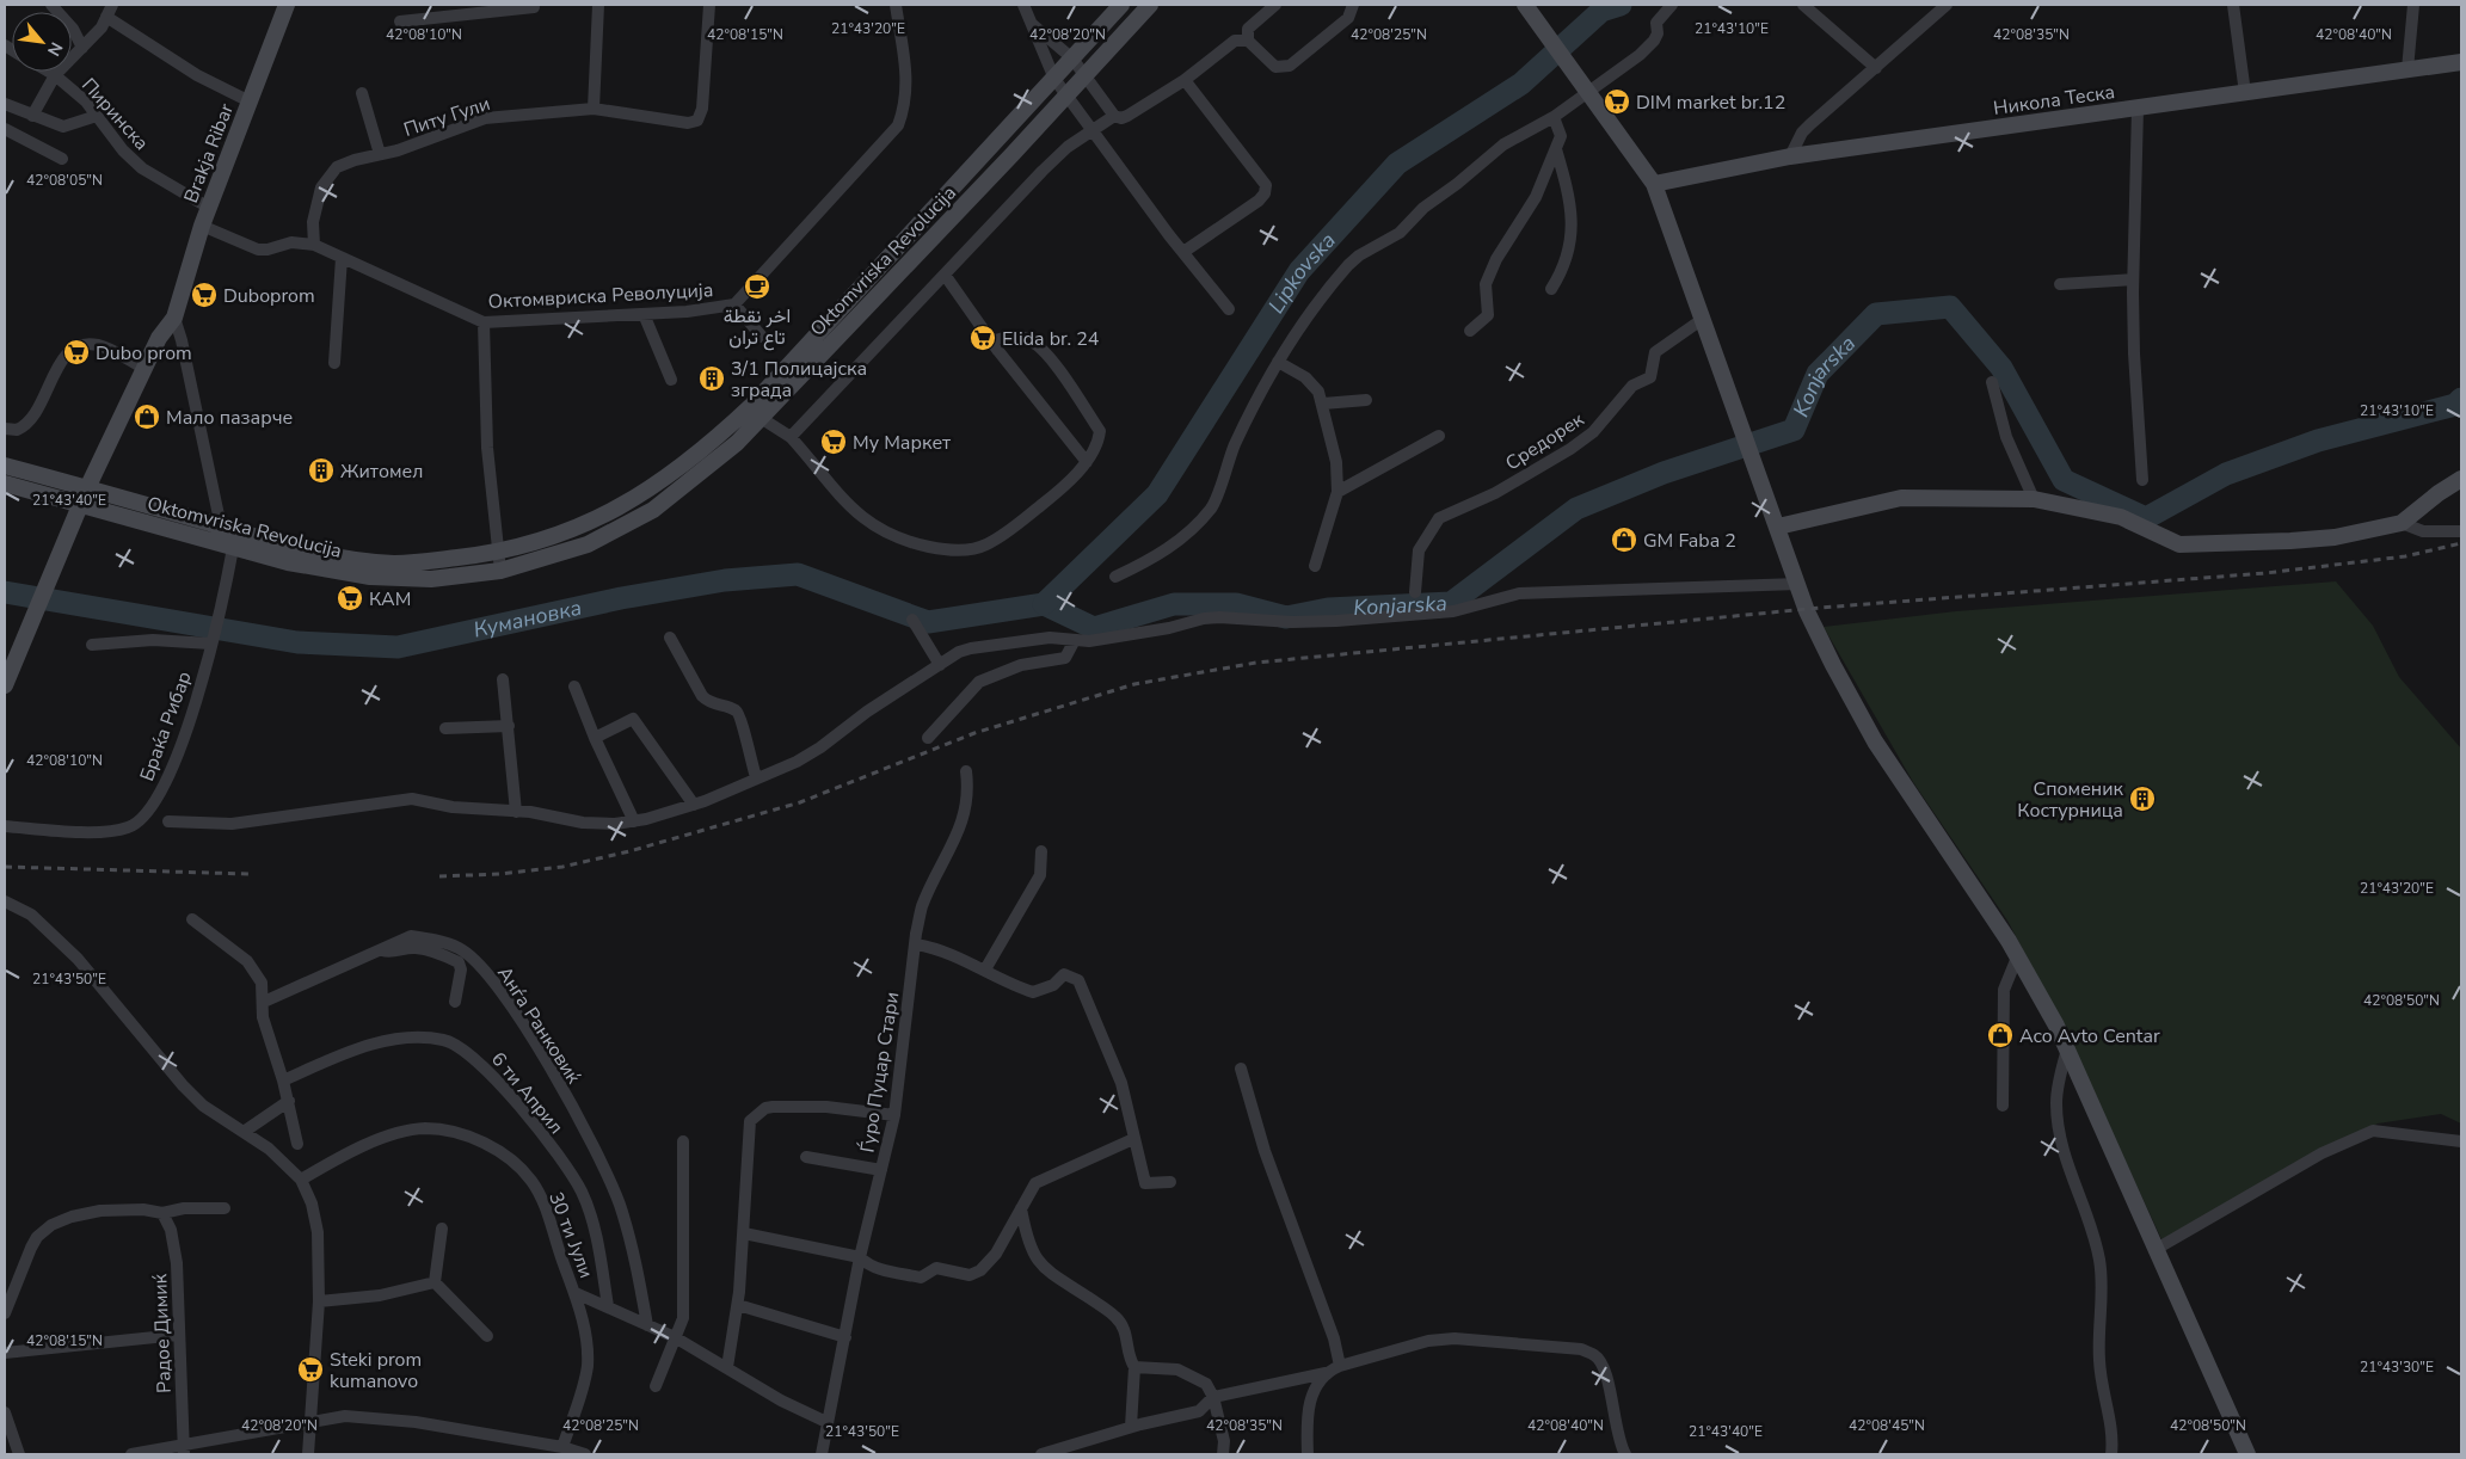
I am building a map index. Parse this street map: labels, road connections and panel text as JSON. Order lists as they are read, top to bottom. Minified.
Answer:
{"streets":{"street":["Никола Теска","Пиринска","Питу Гули","Brakja Ribar","Oktomvriska Revolucija","Октомвриска Револуција","Средорек","Браќа Рибар","Анѓа Ранковиќ","Ѓуро Пуцар Стари","6 ти Април","30 ти Јули","Радое Димиќ"]},"crossings":[["Пиринска","Brakja Ribar"],["Питу Гули","Октомвриска Револуција"],["Oktomvriska Revolucija","Браќа Рибар"]],"water":["Lipkovska","Konjarska","Кумановка"],"places":{"supermarket":["DIM market br.12","Duboprom","Elida br. 24","Dubo prom","Му Маркет","КАМ","Steki prom kumanovo"],"cafe":["اخر نقطة تاع تران"],"building":["3/1 Полицајска зграда","Житомел","Споменик Костурница"],"shop":["Мало пазарче","GM Faba 2","Aco Avto Centar"]},"north":"bottom right","coordinates":["21°43'20\"E","21°43'10\"E","42°08'10\"N","42°08'15\"N","42°08'20\"N","42°08'25\"N","42°08'35\"N","42°08'40\"N","42°08'05\"N","21°43'40\"E","21°43'50\"E","42°08'50\"N","21°43'30\"E","42°08'45\"N"]}
